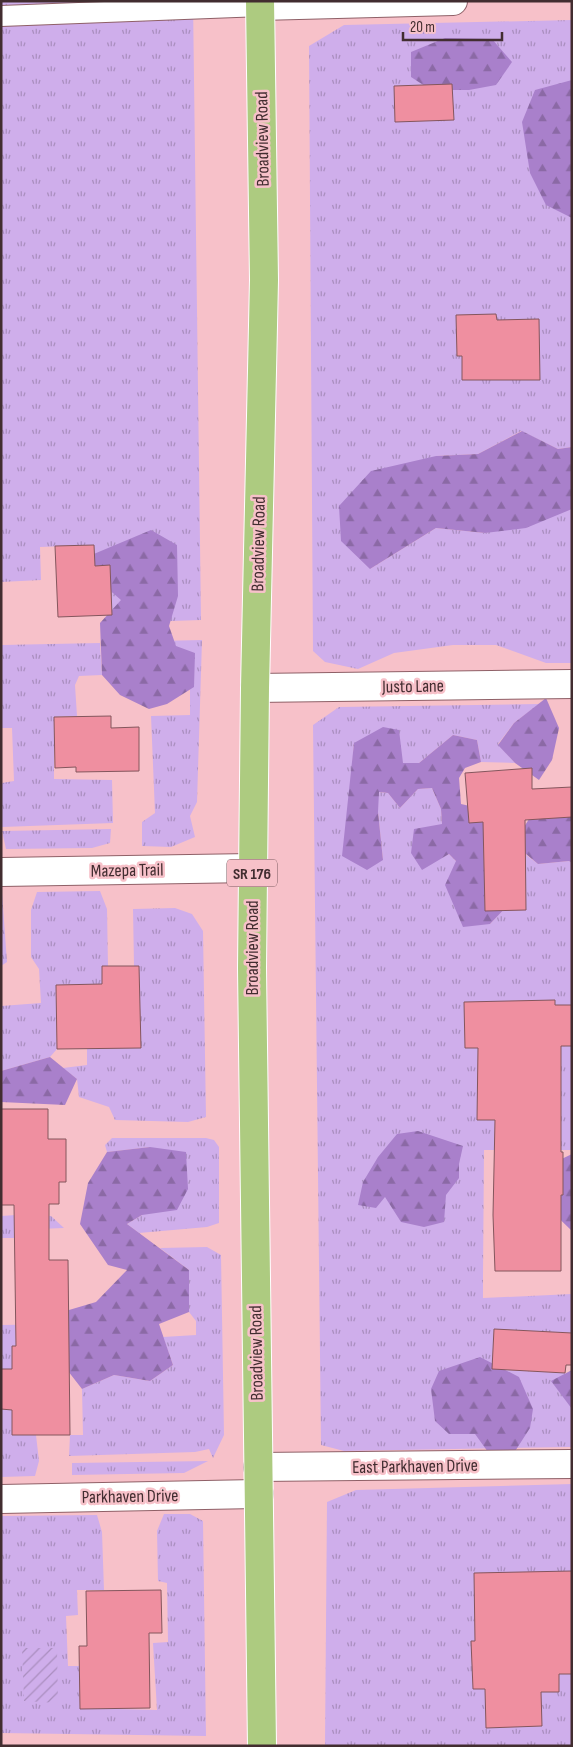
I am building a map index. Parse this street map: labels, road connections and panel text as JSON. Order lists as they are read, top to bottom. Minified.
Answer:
{"streets":{"main road":["Broadview Road","SR 176"],"street":["Justo Lane","Mazepa Trail","East Parkhaven Drive","Parkhaven Drive"]},"crossings":[["Broadview Road","Justo Lane"],["Broadview Road","Mazepa Trail"],["Broadview Road","East Parkhaven Drive"],["Broadview Road","Parkhaven Drive"],["East Parkhaven Drive","Parkhaven Drive"]],"scale_bar":"20 m"}
